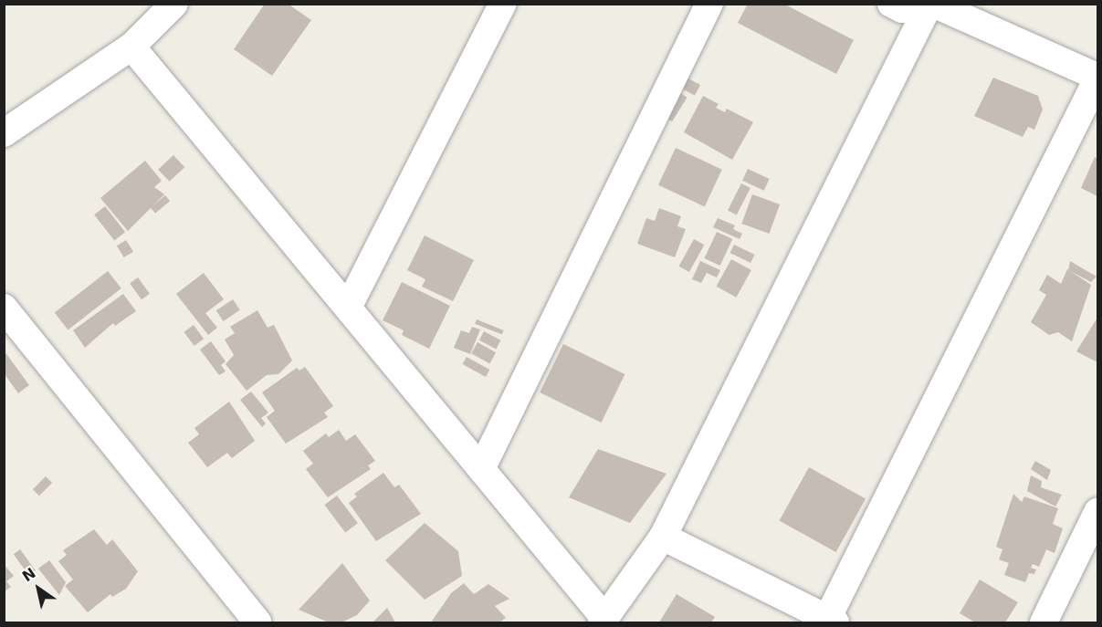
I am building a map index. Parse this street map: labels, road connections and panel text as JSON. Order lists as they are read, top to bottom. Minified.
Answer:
{"north":"top left"}
